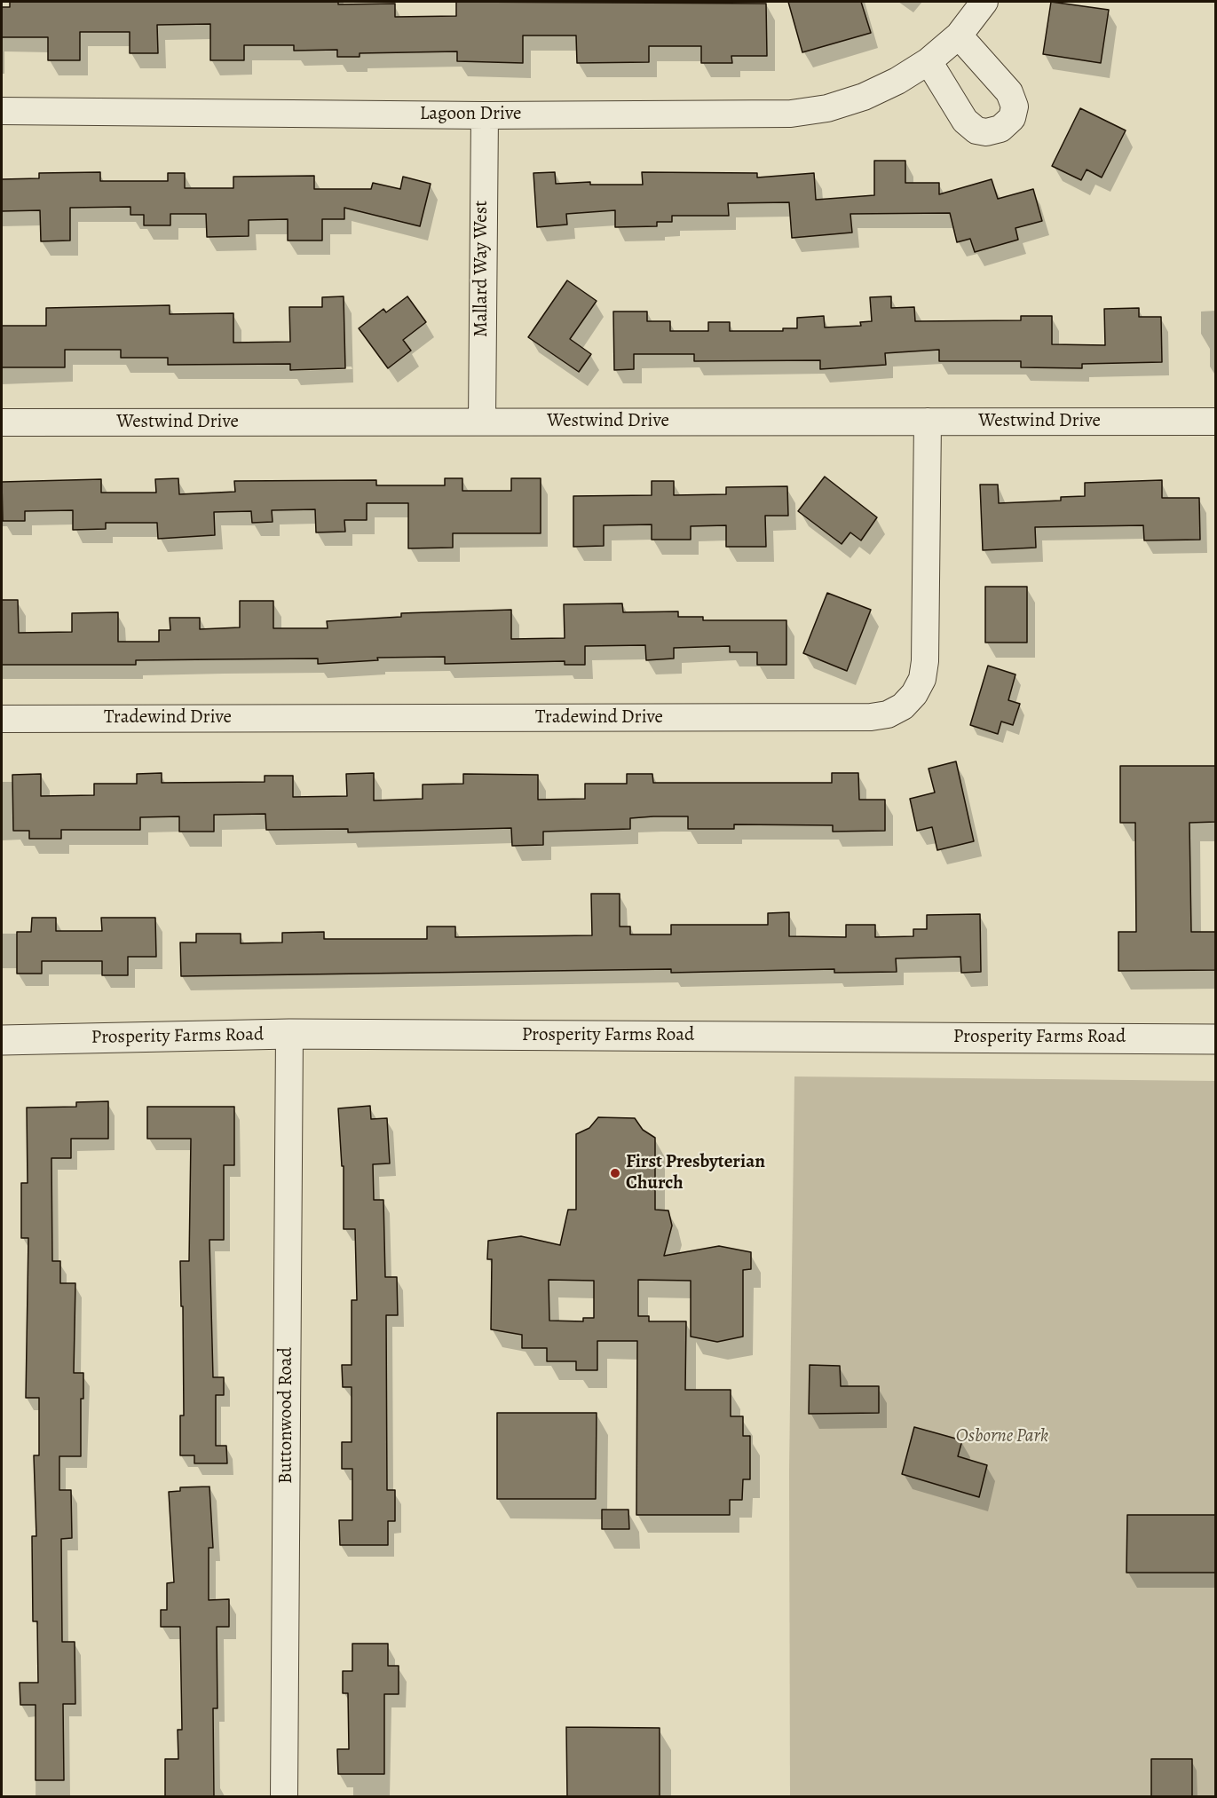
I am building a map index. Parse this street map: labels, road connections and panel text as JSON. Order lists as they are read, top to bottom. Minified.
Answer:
{"streets":{"street":["Lagoon Drive","Mallard Way West","Westwind Drive","Tradewind Drive","Prosperity Farms Road","Buttonwood Road"]},"crossings":[["Lagoon Drive","Mallard Way West"],["Mallard Way West","Westwind Drive"],["Westwind Drive","Tradewind Drive"],["Prosperity Farms Road","Buttonwood Road"]],"parks":["Osborne Park"],"places":["First Presbyterian Church"]}
